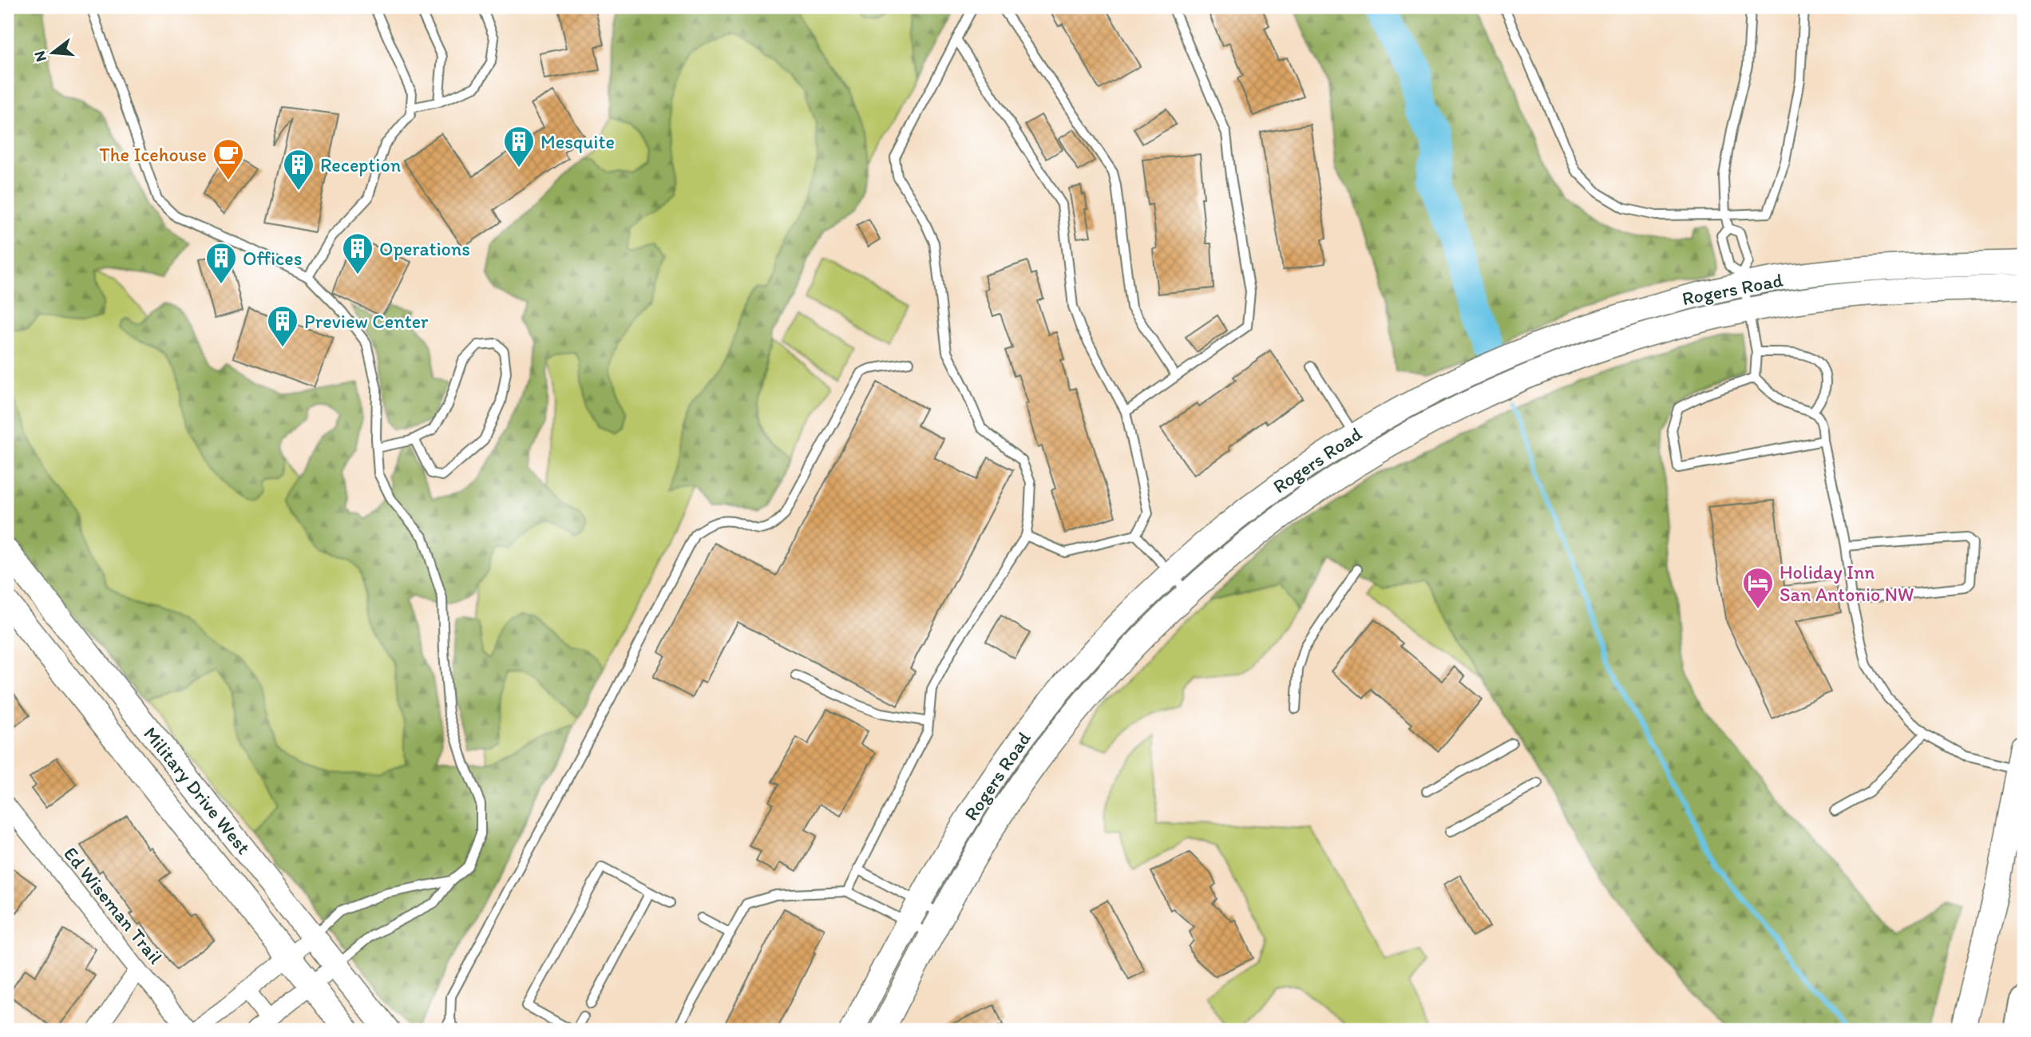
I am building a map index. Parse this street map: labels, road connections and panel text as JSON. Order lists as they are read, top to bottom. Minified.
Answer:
{"streets":{"main road":["Rogers Road","Military Drive West"],"street":["Ed Wiseman Trail"]},"places":{"building":["Mesquite","Reception","Operations","Offices","Preview Center"],"cafe":["The Icehouse"],"hotel":["Holiday Inn San Antonio NW"]},"north":"left"}
